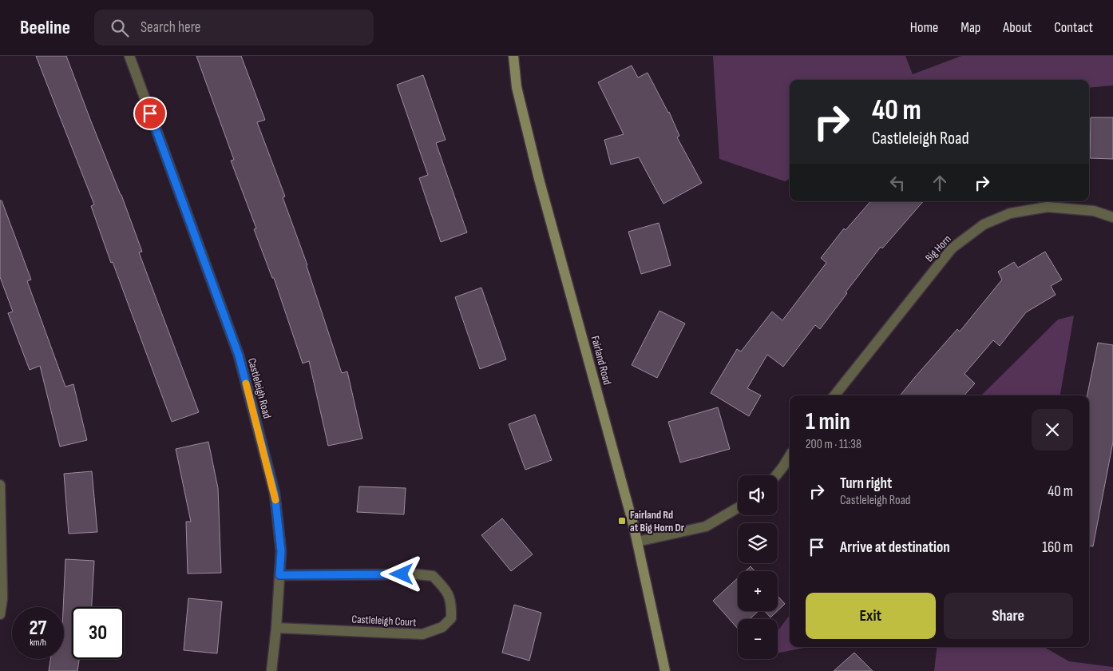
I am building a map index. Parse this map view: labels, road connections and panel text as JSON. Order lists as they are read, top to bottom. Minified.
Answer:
{"streets":{"main road":["Fairland Road"],"street":["Big Horn","Castleleigh Road","Castleleigh Court"]},"crossings":[["Castleleigh Road","Castleleigh Court"]],"places":{"transit":["Fairland Rd at Big Horn Dr"]},"page":{"header":"Beeline","search":"Search here","nav":["Home","Map","About","Contact"],"turn":["40 m","Castleleigh Road"],"heading":["1 min","200 m · 11:38"],"list":[{"name":"Turn right","note":"Castleleigh Road","value":"40 m"},{"name":"Arrive at destination","value":"160 m"}],"map_buttons":["+","−"],"buttons":["Exit","Share"],"speed":"27 km/h","limit":"30"}}
